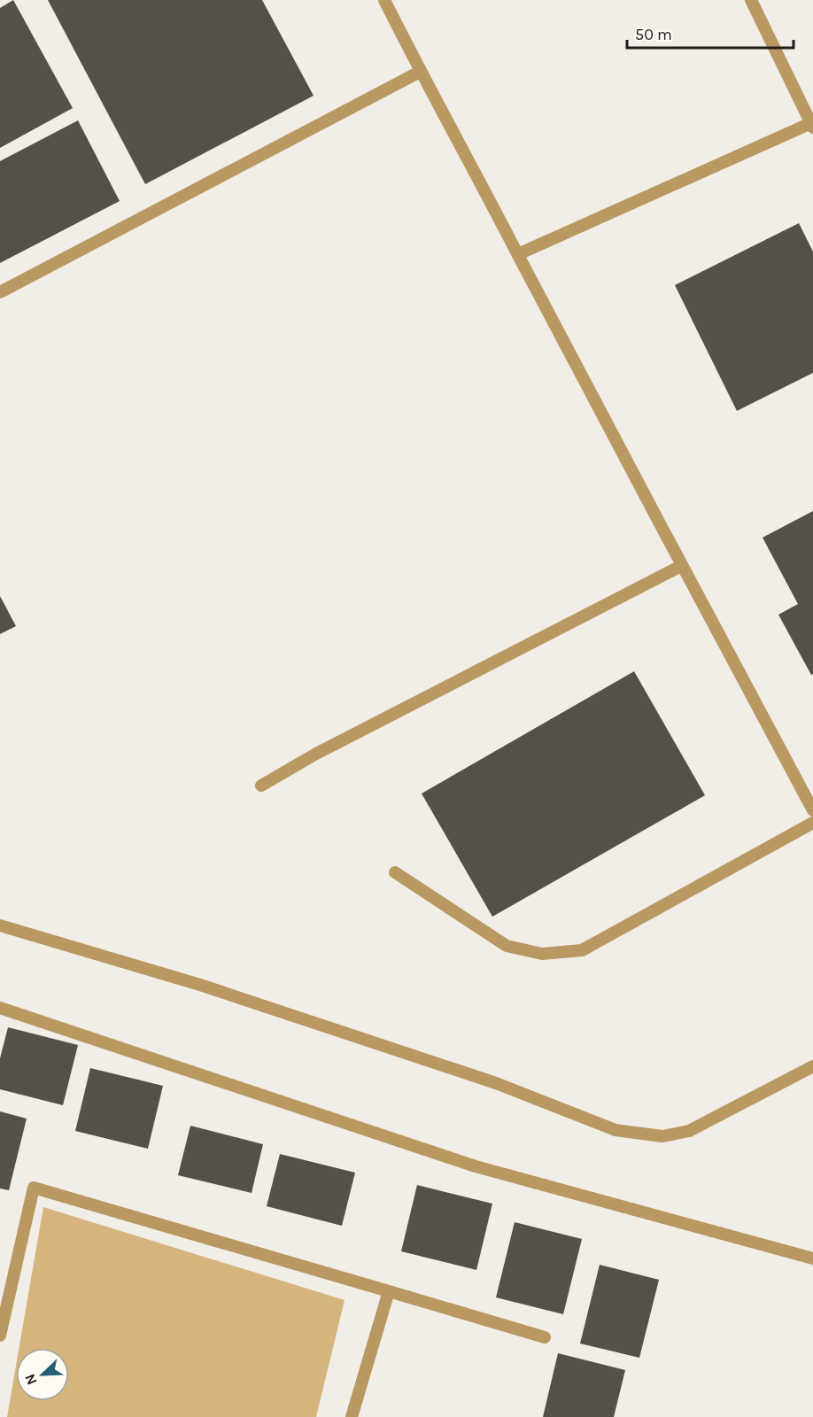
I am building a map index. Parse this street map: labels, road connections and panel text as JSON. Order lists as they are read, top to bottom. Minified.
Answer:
{"scale_bar":"50 m","north":"bottom left"}
